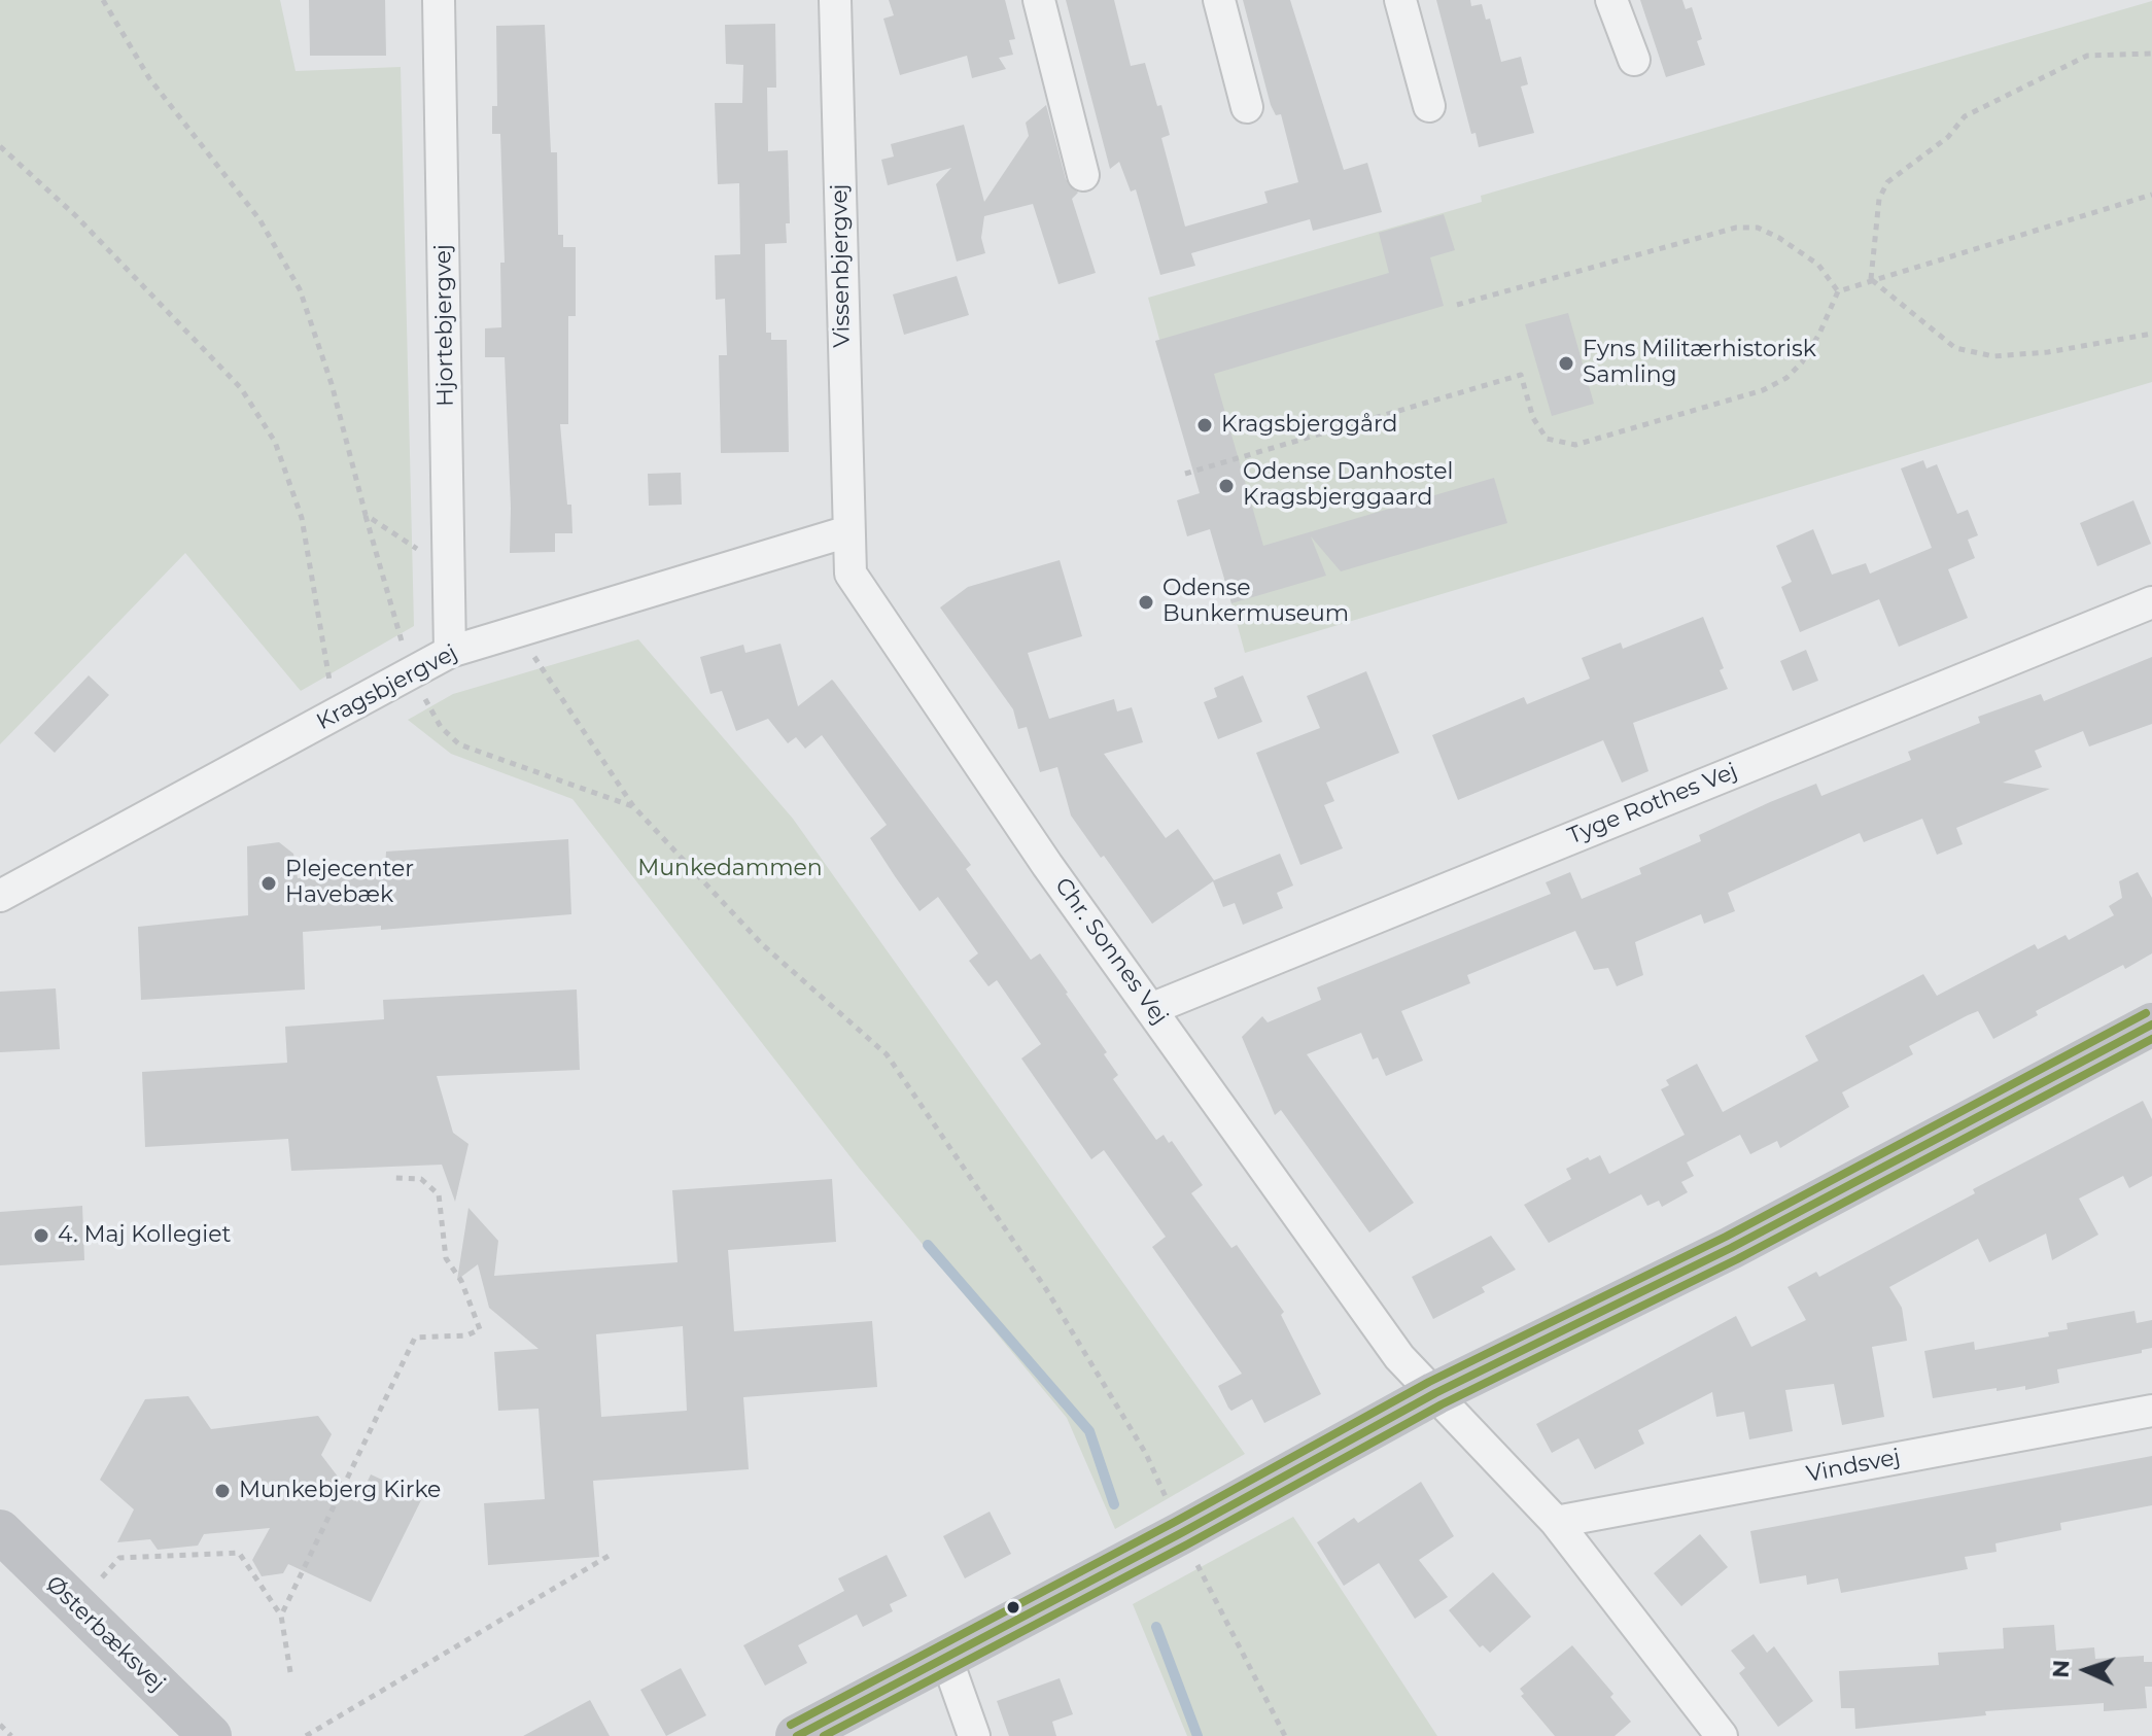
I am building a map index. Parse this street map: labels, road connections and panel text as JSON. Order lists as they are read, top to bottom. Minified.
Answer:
{"streets":{"street":["Vissenbjergvej","Hjortebjergvej","Kragsbjergvej","Tyge Rothes Vej","Chr. Sonnes Vej","Vindsvej","Østerbæksvej"]},"crossings":[["Vissenbjergvej","Kragsbjergvej"],["Vissenbjergvej","Chr. Sonnes Vej"],["Hjortebjergvej","Kragsbjergvej"],["Kragsbjergvej","Chr. Sonnes Vej"],["Tyge Rothes Vej","Chr. Sonnes Vej"],["Chr. Sonnes Vej","Vindsvej"]],"parks":["Munkedammen"],"places":["Fyns Militærhistorisk Samling","Kragsbjerggård","Odense Danhostel Kragsbjerggaard","Odense Bunkermuseum","Plejecenter Havebæk","4. Maj Kollegiet","Munkebjerg Kirke"],"north":"left"}
